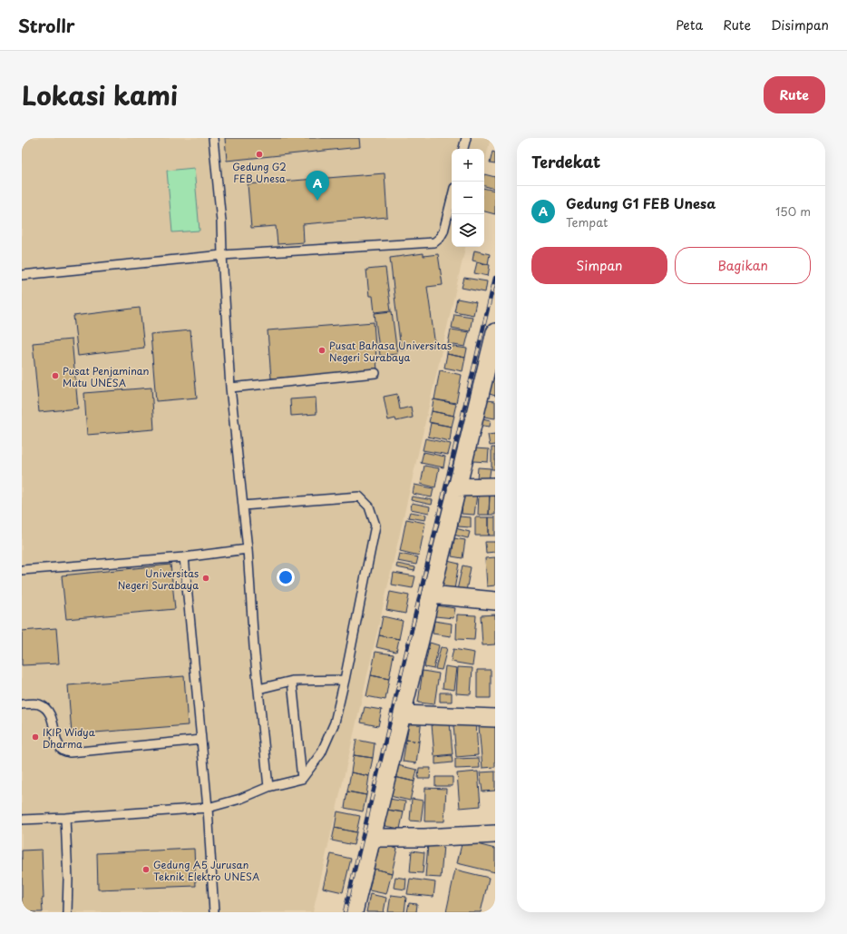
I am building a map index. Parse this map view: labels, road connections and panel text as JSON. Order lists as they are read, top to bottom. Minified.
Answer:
{"places":["Gedung G2 FEB Unesa","Pusat Bahasa Universitas Negeri Surabaya","Pusat Penjaminan Mutu UNESA","Universitas Negeri Surabaya","IKIP Widya Dharma","Gedung A5 Jurusan Teknik Elektro UNESA"],"page":{"header":"Strollr","nav":["Peta","Rute","Disimpan"],"title":"Lokasi kami","buttons":["Rute",["Simpan","Bagikan"]],"heading":"Terdekat","map_buttons":["+","−"],"pins":"A","list":[{"mark":"A","name":"Gedung G1 FEB Unesa","note":"Tempat","value":"150 m"}]}}
